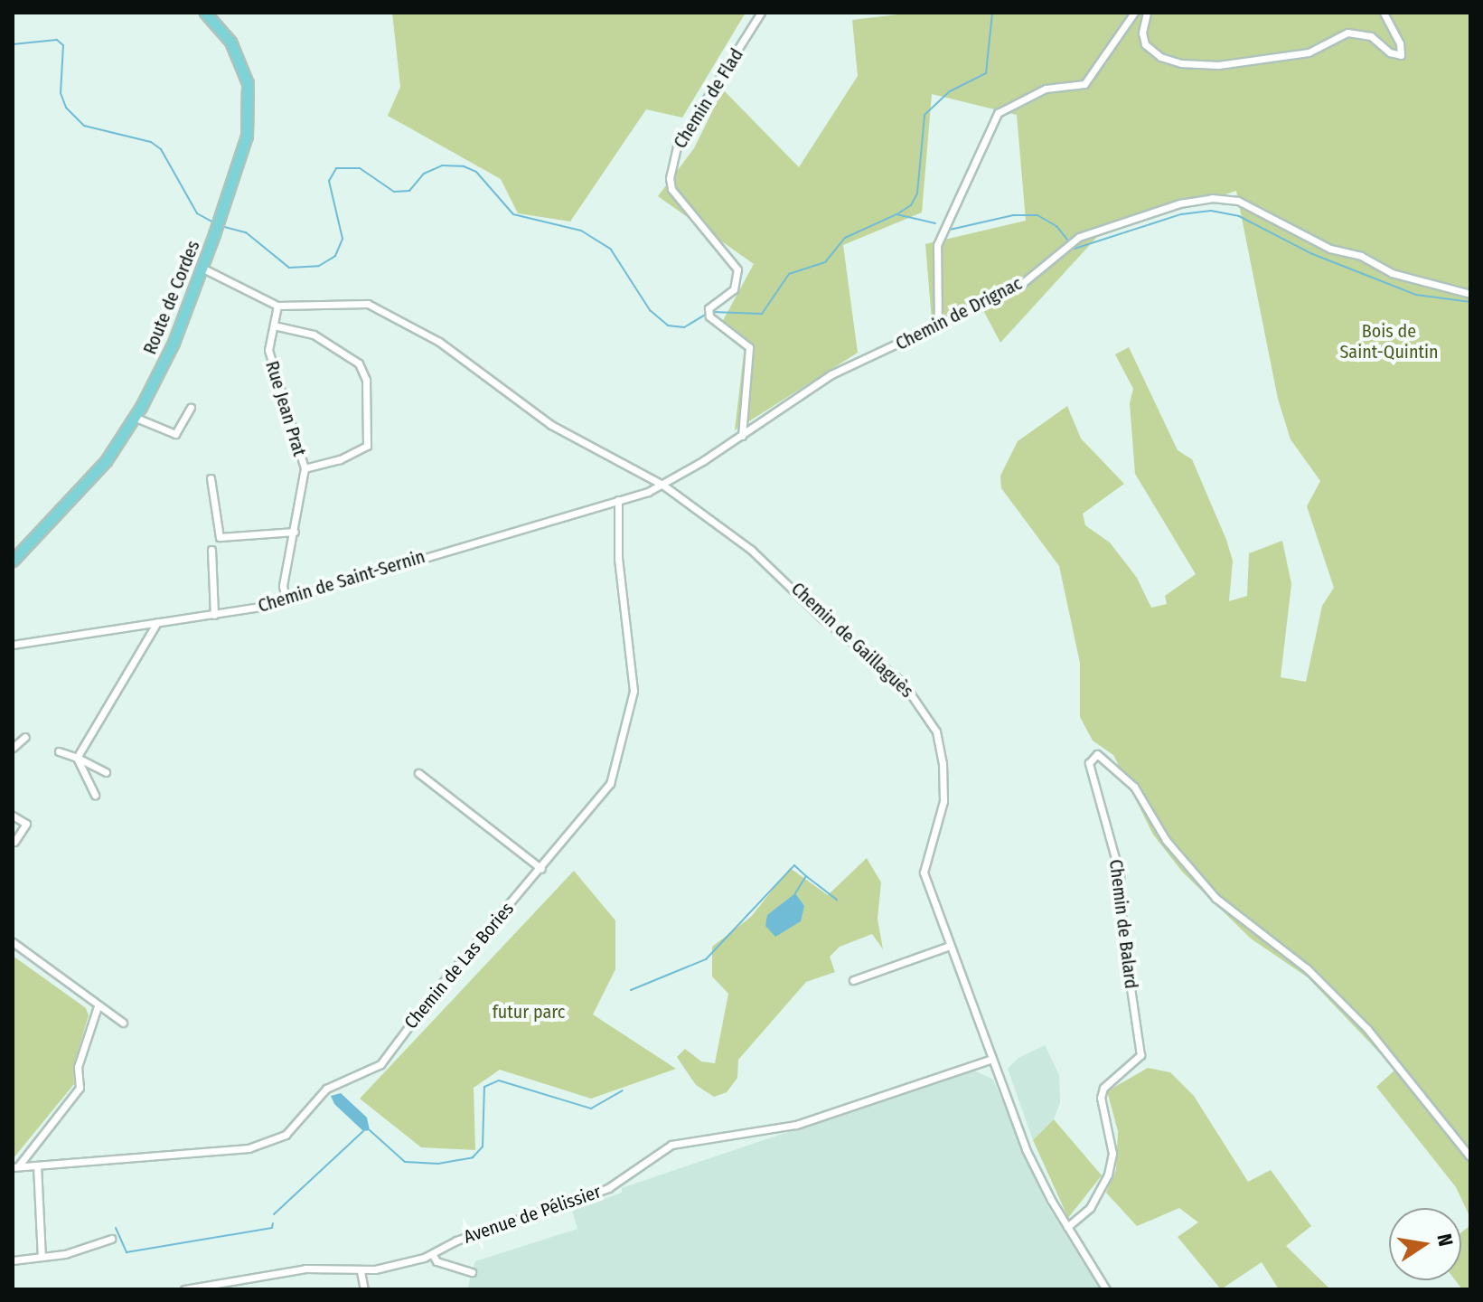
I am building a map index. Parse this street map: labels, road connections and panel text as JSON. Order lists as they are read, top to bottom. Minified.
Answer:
{"streets":{"main road":["Route de Cordes"],"street":["Chemin de Flad","Chemin de Drignac","Rue Jean Prat","Chemin de Saint-Sernin","Chemin de Gaillaguès","Chemin de Balard","Chemin de Las Bories","Avenue de Pélissier"]},"crossings":[["Chemin de Flad","Chemin de Drignac"],["Route de Cordes","Chemin de Gaillaguès"],["Chemin de Drignac","Chemin de Saint-Sernin"],["Chemin de Drignac","Chemin de Gaillaguès"],["Rue Jean Prat","Chemin de Saint-Sernin"],["Rue Jean Prat","Chemin de Gaillaguès"],["Chemin de Saint-Sernin","Chemin de Gaillaguès"],["Chemin de Saint-Sernin","Chemin de Las Bories"],["Chemin de Gaillaguès","Chemin de Balard"],["Chemin de Gaillaguès","Avenue de Pélissier"]],"parks":["Bois de Saint-Quintin","futur parc"],"north":"right"}
